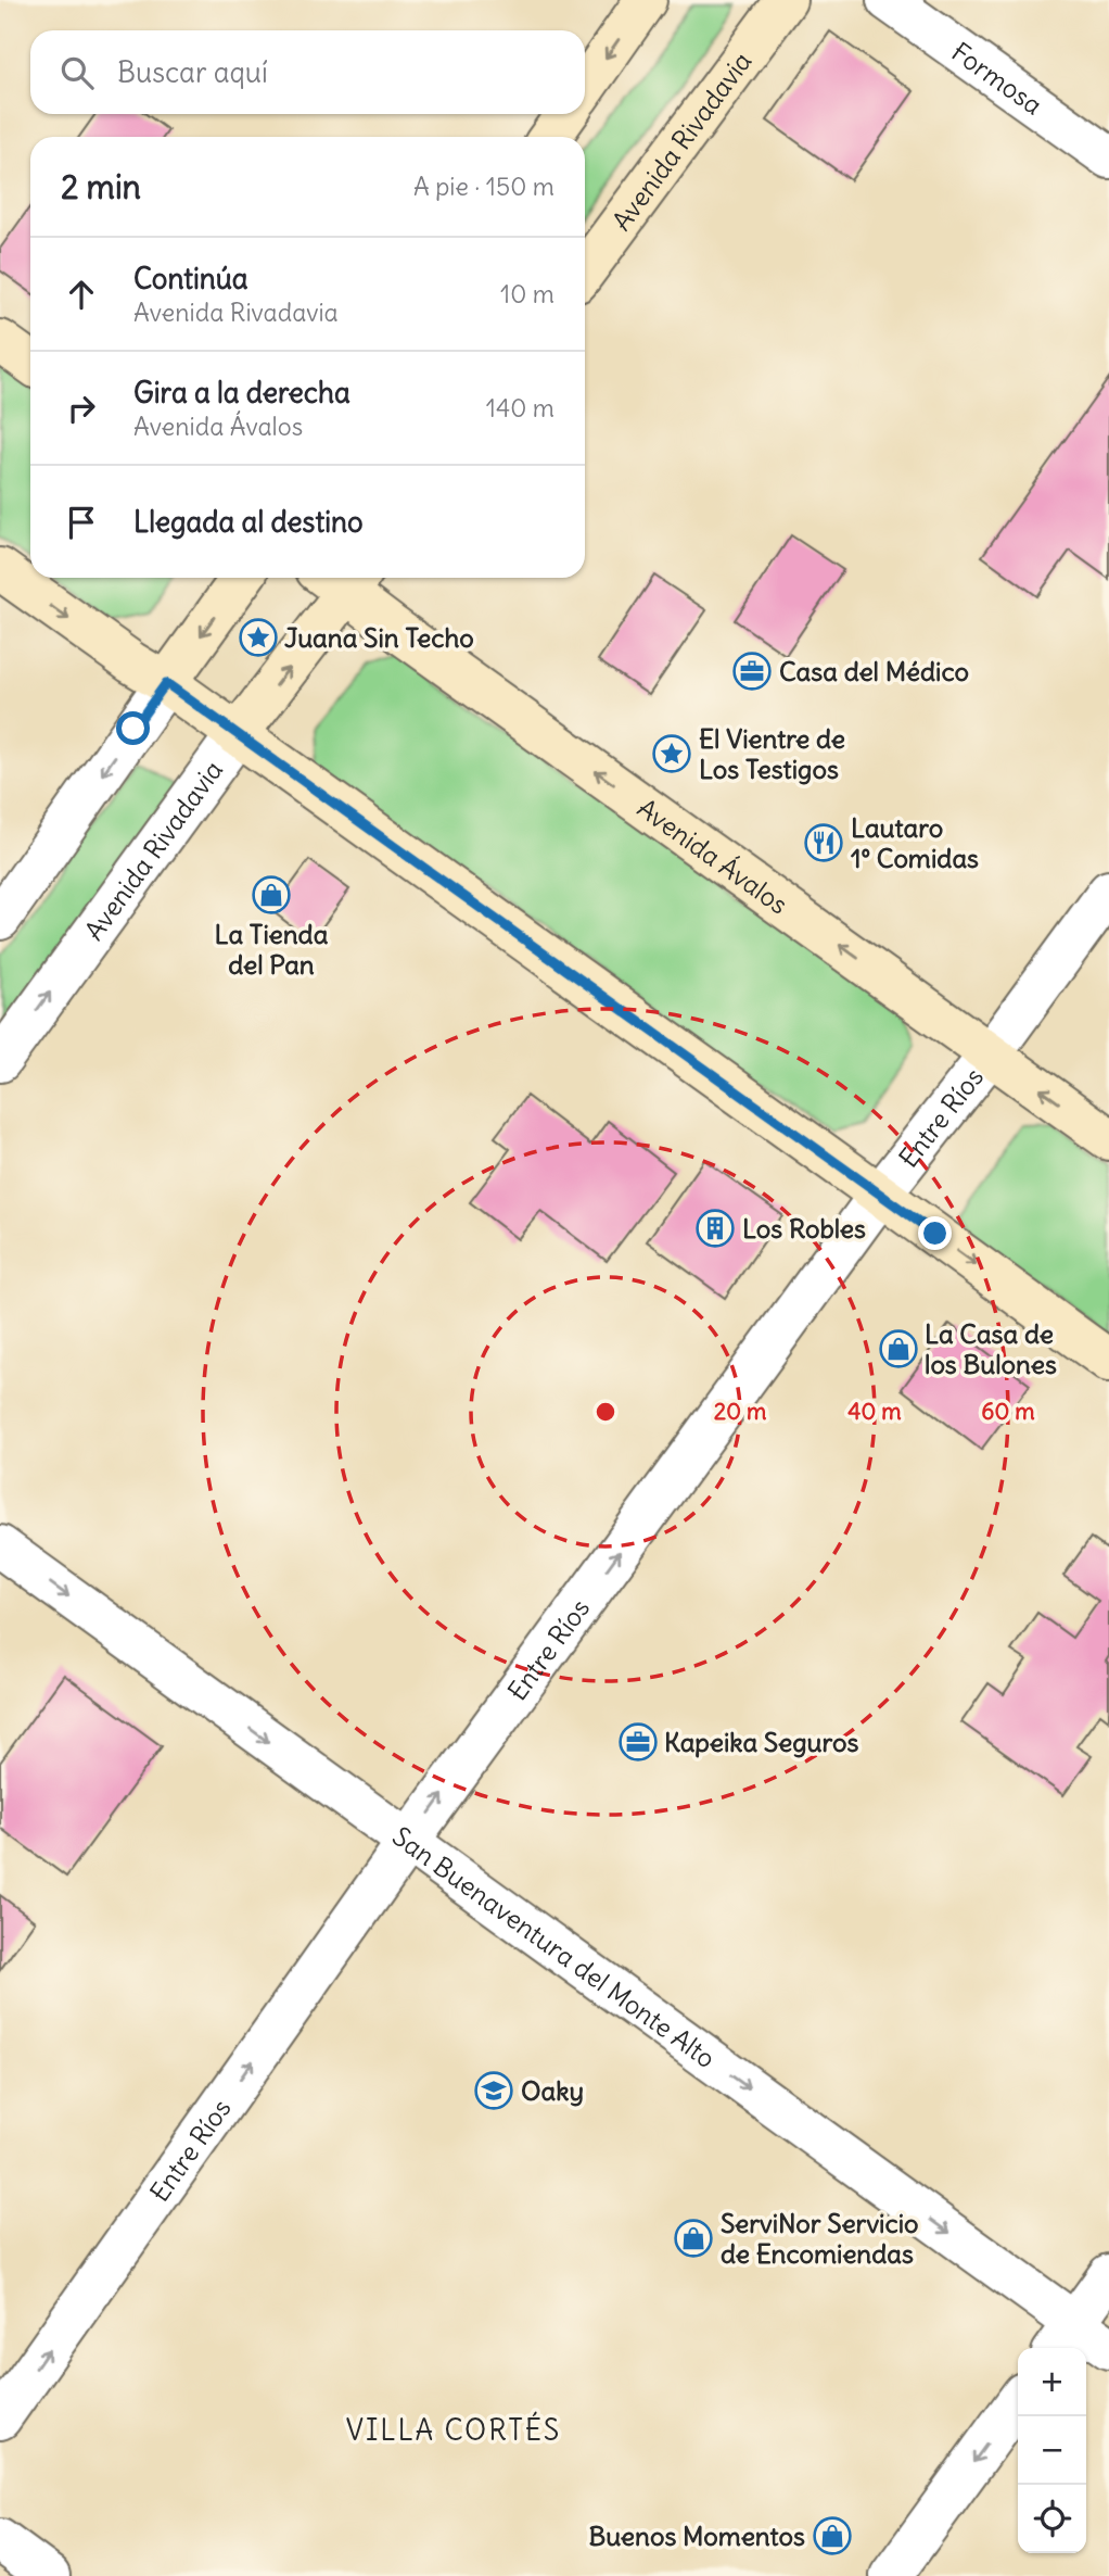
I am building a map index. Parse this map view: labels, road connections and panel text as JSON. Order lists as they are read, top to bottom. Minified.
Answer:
{"streets":{"main road":["Avenida Rivadavia","Avenida Ávalos"],"street":["Formosa","Entre Ríos","San Buenaventura del Monte Alto"]},"crossings":[["Avenida Rivadavia","Avenida Ávalos"],["Avenida Ávalos","Entre Ríos"],["Entre Ríos","San Buenaventura del Monte Alto"]],"one_way":["Avenida Rivadavia","Entre Ríos","San Buenaventura del Monte Alto"],"districts":["VILLA CORTÉS"],"places":{"place":["Juana Sin Techo","El Vientre de Los Testigos"],"office":["Casa del Médico","Kapeika Seguros"],"restaurant":["Lautaro 1º Comidas"],"shop":["La Tienda del Pan","La Casa de los Bulones","ServiNor Servicio de Encomiendas","Buenos Momentos"],"building":["Los Robles"],"school or university":["Oaky"]},"page":{"search":"Buscar aquí","heading":["2 min","A pie · 150 m"],"list":[["Continúa","Avenida Rivadavia","10 m"],["Gira a la derecha","Avenida Ávalos","140 m"],"Llegada al destino"],"map_buttons":["+","−"]},"rings":["20 m","40 m","60 m"]}
